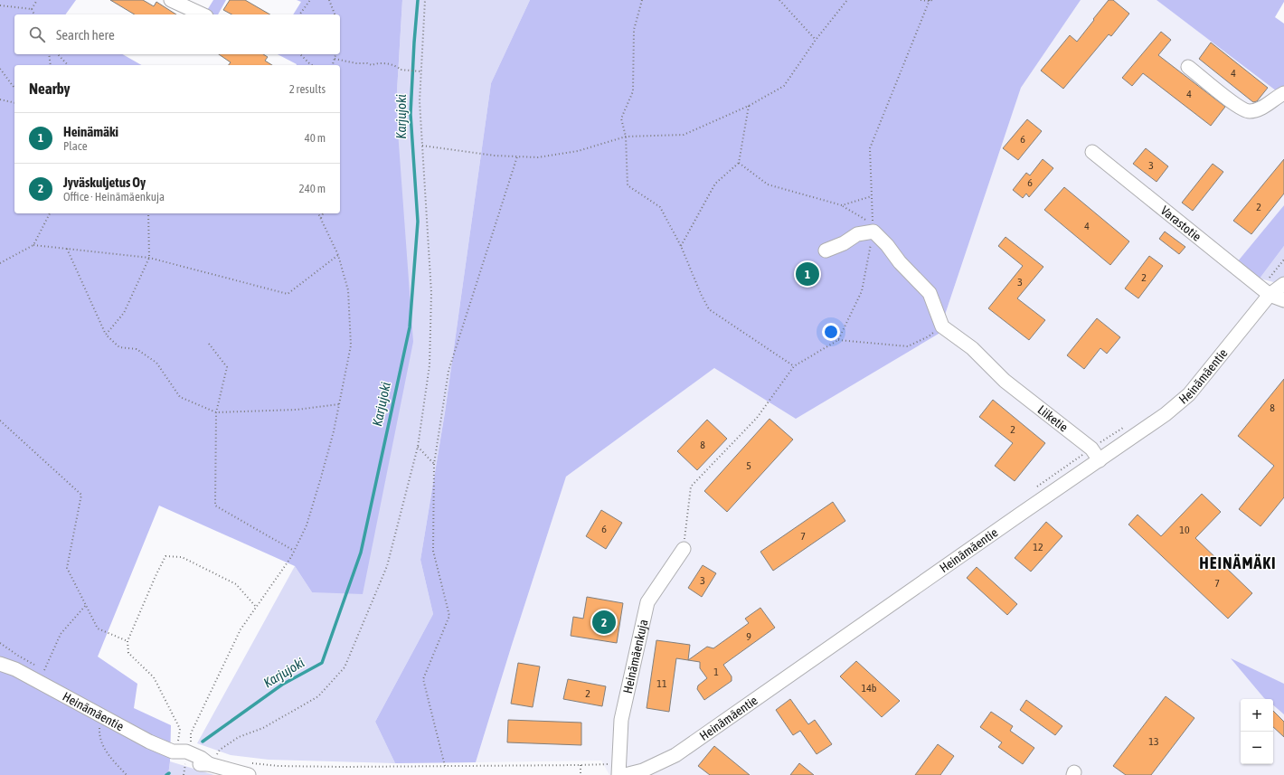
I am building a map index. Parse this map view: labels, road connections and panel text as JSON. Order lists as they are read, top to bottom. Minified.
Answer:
{"streets":{"street":["Varastotie","Heinämäentie","Liiketie","Heinämäenkuja"]},"crossings":[["Varastotie","Heinämäentie"],["Heinämäentie","Liiketie"]],"districts":["HEINÄMÄKI"],"water":["Karjujoki"],"house_numbers":["4","4","6","3","6","2","4","2","3","8","2","8","5","6","10","7","12","3","7","9","1","11","14b","2","13"],"page":{"search":"Search here","heading":["Nearby","2 results"],"list":[{"mark":"1","name":"Heinämäki","note":"Place","value":"40 m"},{"mark":"2","name":"Jyväskuljetus Oy","note":"Office · Heinämäenkuja","value":"240 m"}],"pins":["1","2"],"map_buttons":["+","−"]}}
